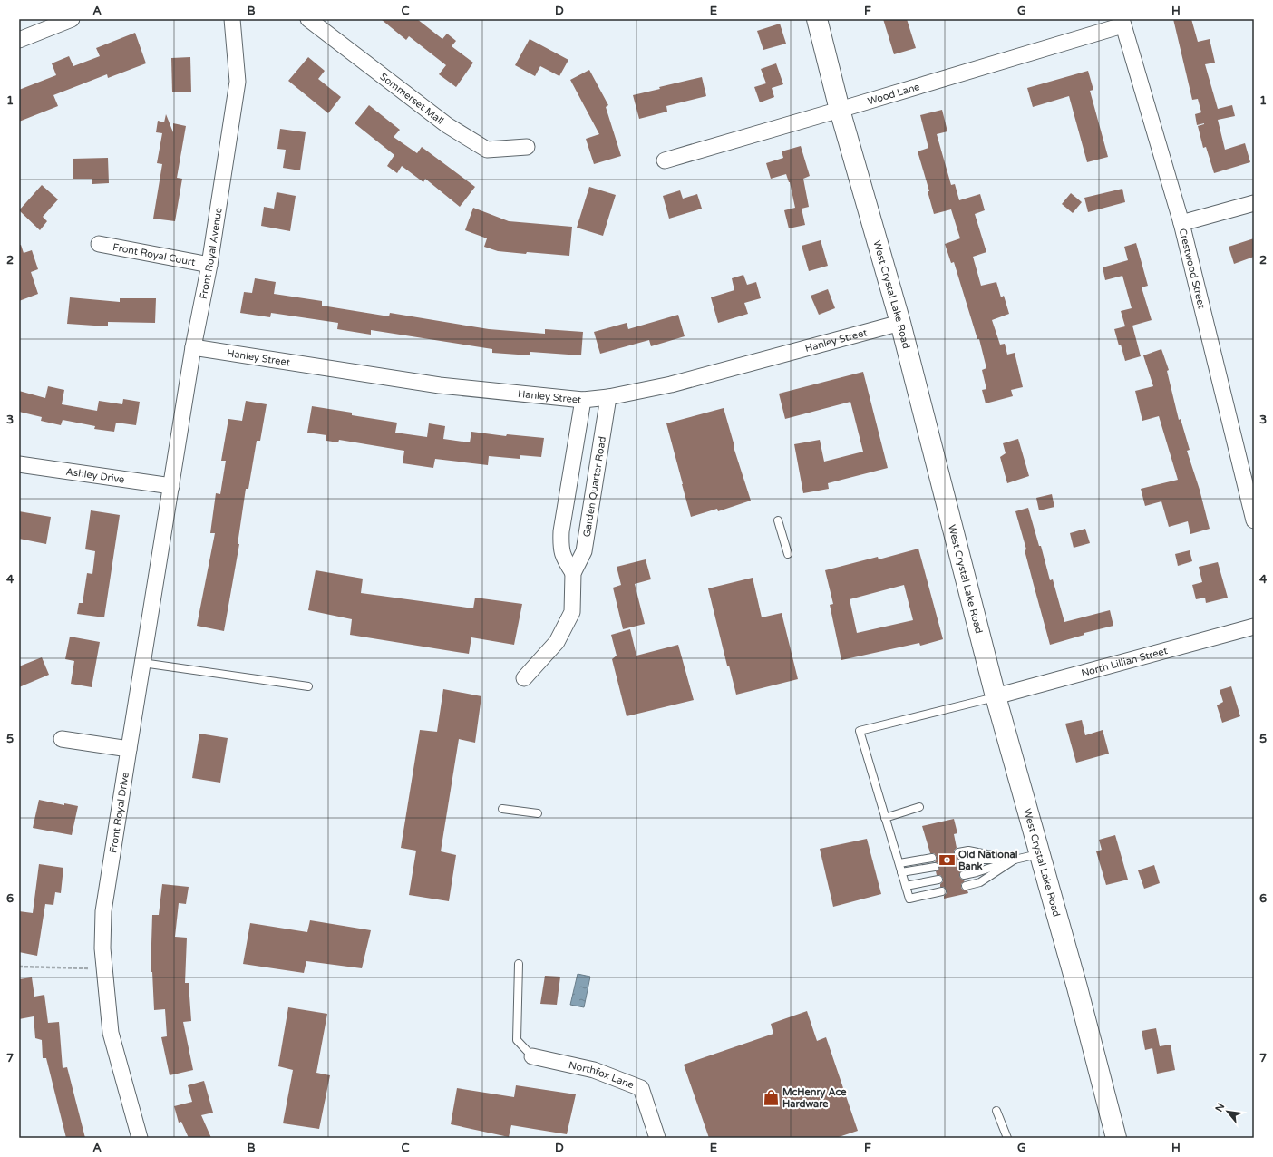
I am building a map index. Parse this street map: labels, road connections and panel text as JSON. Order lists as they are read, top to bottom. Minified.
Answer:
{"streets":{"street":["Wood Lane","Sommerset Mall","Front Royal Avenue","Front Royal Court","Crestwood Street","West Crystal Lake Road","Hanley Street","Ashley Drive","Garden Quarter Road","North Lillian Street","Front Royal Drive","Northfox Lane"]},"crossings":[["Wood Lane","Crestwood Street"],["Wood Lane","West Crystal Lake Road"],["Front Royal Avenue","Front Royal Court"],["Front Royal Avenue","Hanley Street"],["Front Royal Avenue","Ashley Drive"],["Front Royal Avenue","Front Royal Drive"],["West Crystal Lake Road","Hanley Street"],["West Crystal Lake Road","North Lillian Street"],["Hanley Street","Garden Quarter Road"],["Ashley Drive","Front Royal Drive"]],"places":{"bank":["Old National Bank"],"shop":["McHenry Ace Hardware"]},"north":"top left","grid":{"columns":["A","B","C","D","E","F","G","H"],"rows":["1","2","3","4","5","6","7"]}}
